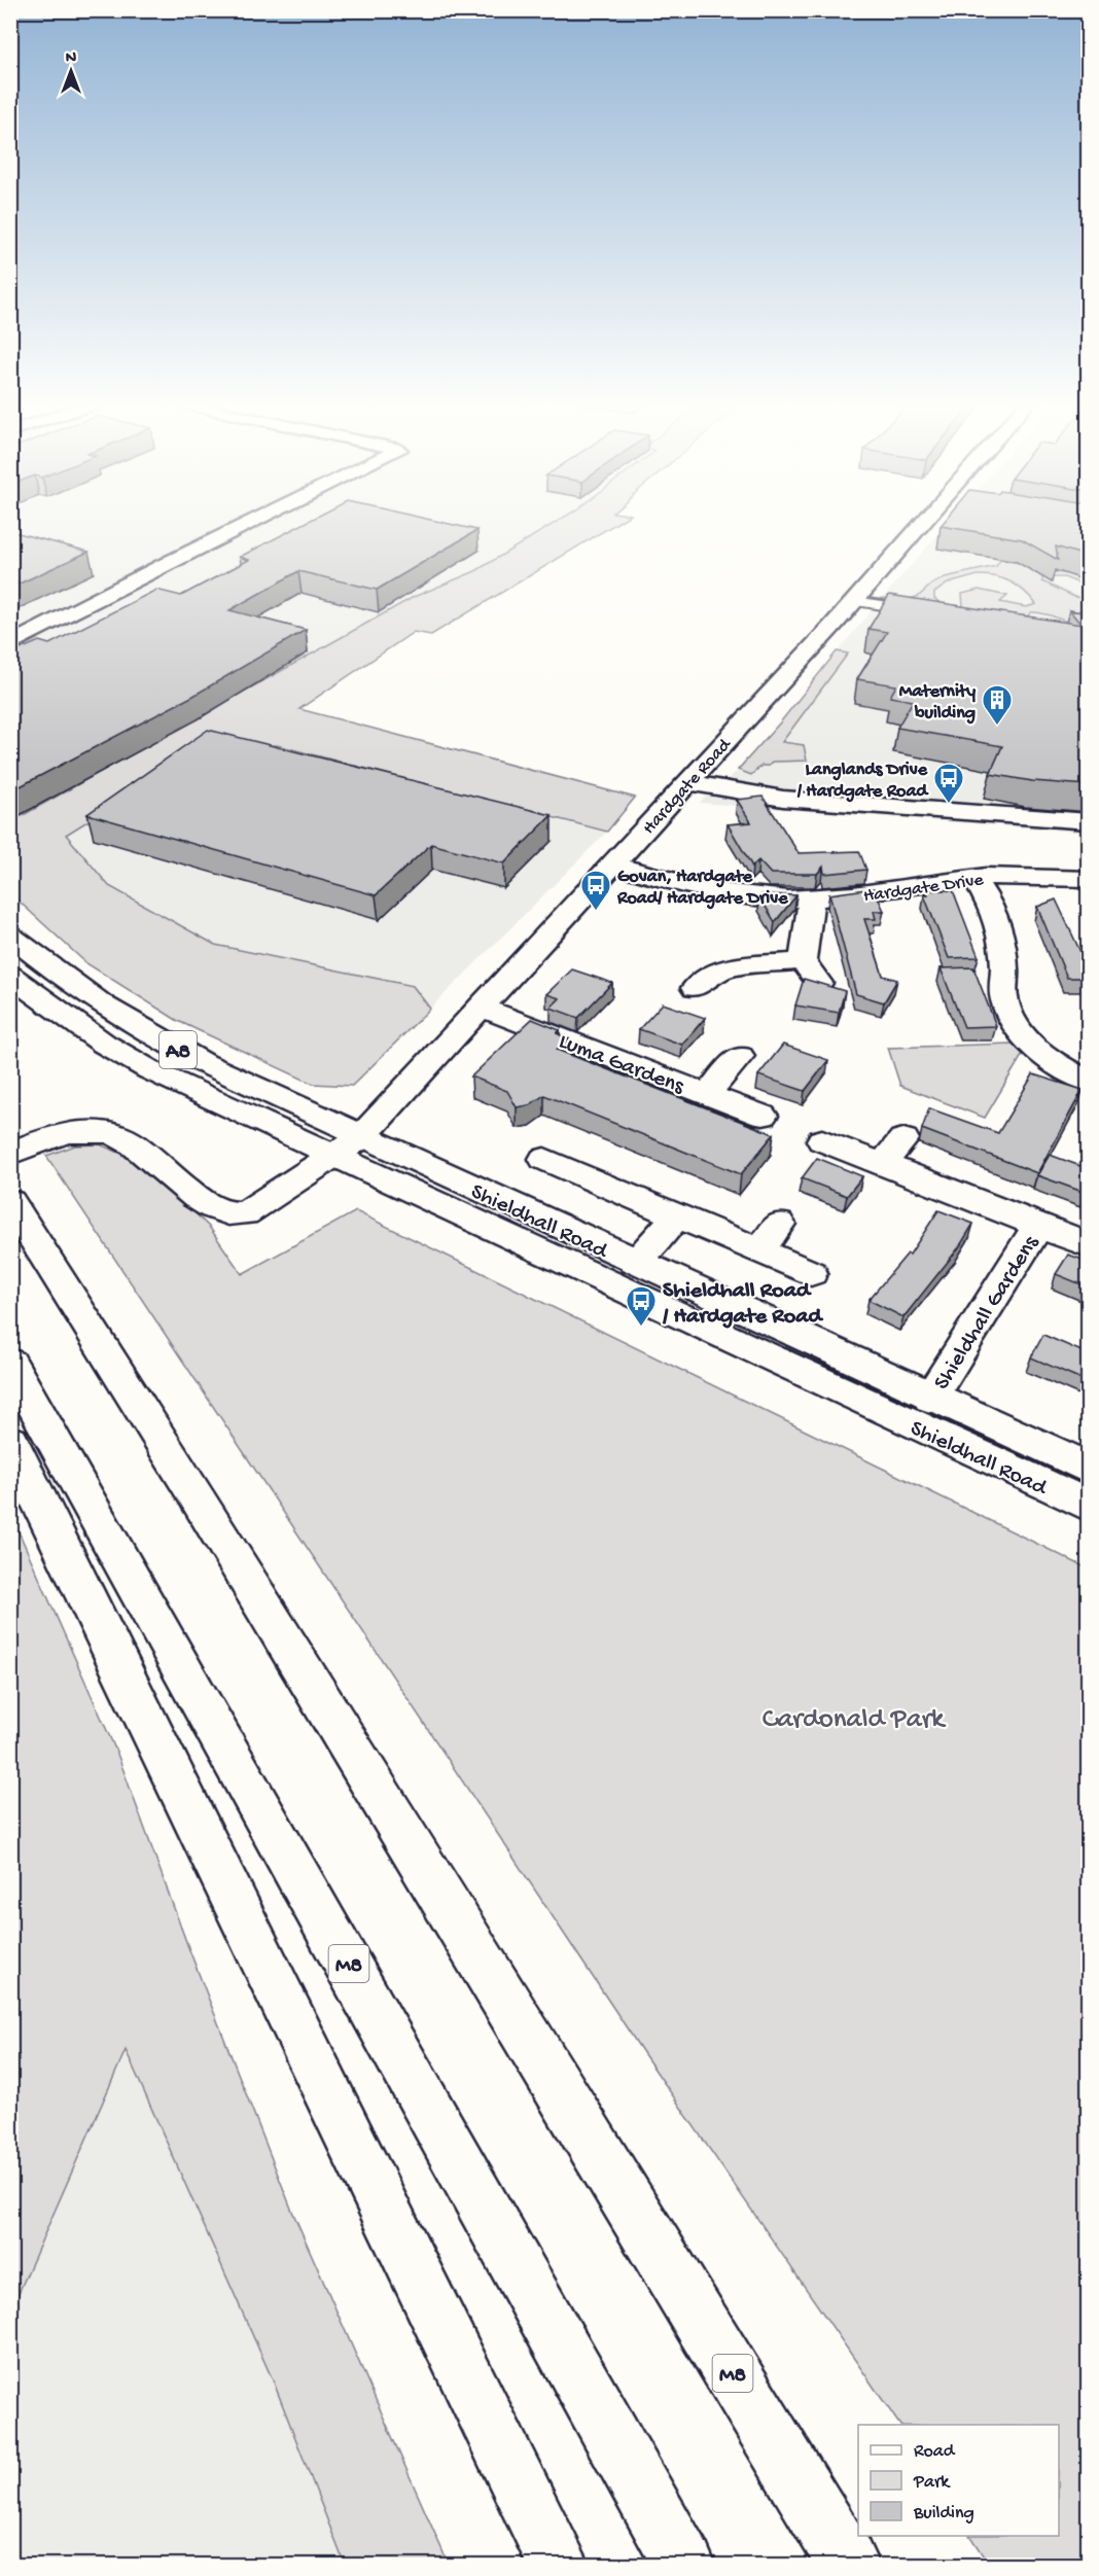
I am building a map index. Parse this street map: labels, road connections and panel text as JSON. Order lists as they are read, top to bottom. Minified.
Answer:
{"streets":{"main road":["Hardgate Road","Hardgate Drive","A8","Luma Gardens","Shieldhall Road","Shieldhall Gardens","M8"]},"crossings":[["Hardgate Road","Hardgate Drive"],["Hardgate Road","Luma Gardens"],["Hardgate Road","Shieldhall Road"],["Shieldhall Road","Shieldhall Gardens"]],"parks":["Cardonald Park"],"places":{"building":["Maternity building"],"bus stop":["Langlands Drive / Hardgate Road","Govan, Hardgate Road/ Hardgate Drive","Shieldhall Road / Hardgate Road"]},"legend":["Road","Park","Building"],"north":"top"}
